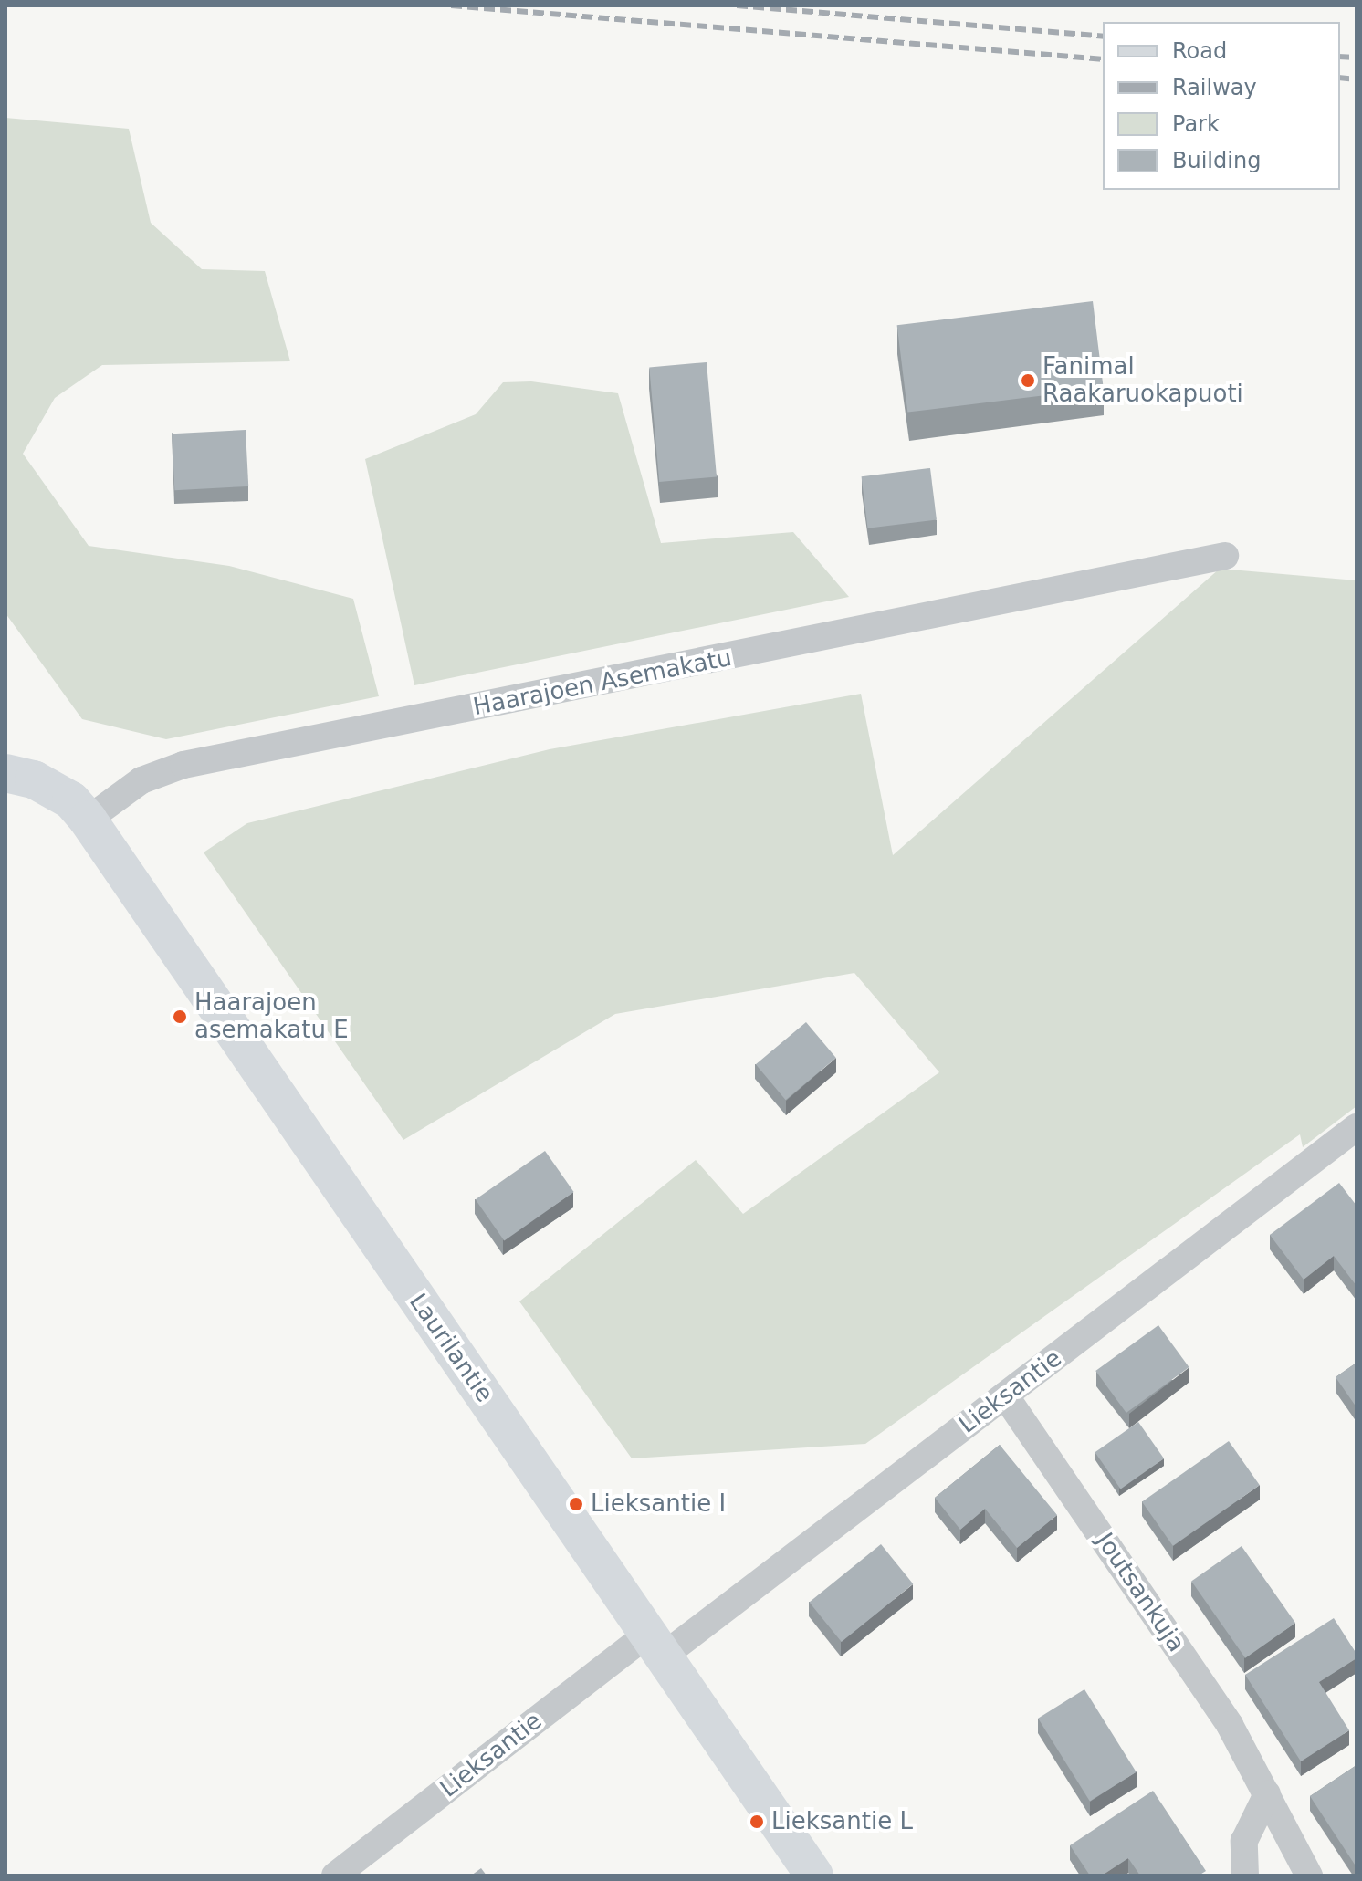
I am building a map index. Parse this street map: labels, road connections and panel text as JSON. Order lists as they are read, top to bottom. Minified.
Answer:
{"streets":{"street":["Haarajoen Asemakatu","Laurilantie","Lieksantie","Joutsankuja"]},"crossings":[["Haarajoen Asemakatu","Laurilantie"],["Laurilantie","Lieksantie"],["Lieksantie","Joutsankuja"]],"places":["Fanimal Raakaruokapuoti","Haarajoen asemakatu E","Lieksantie I","Lieksantie L"],"legend":["Road","Railway","Park","Building"]}
